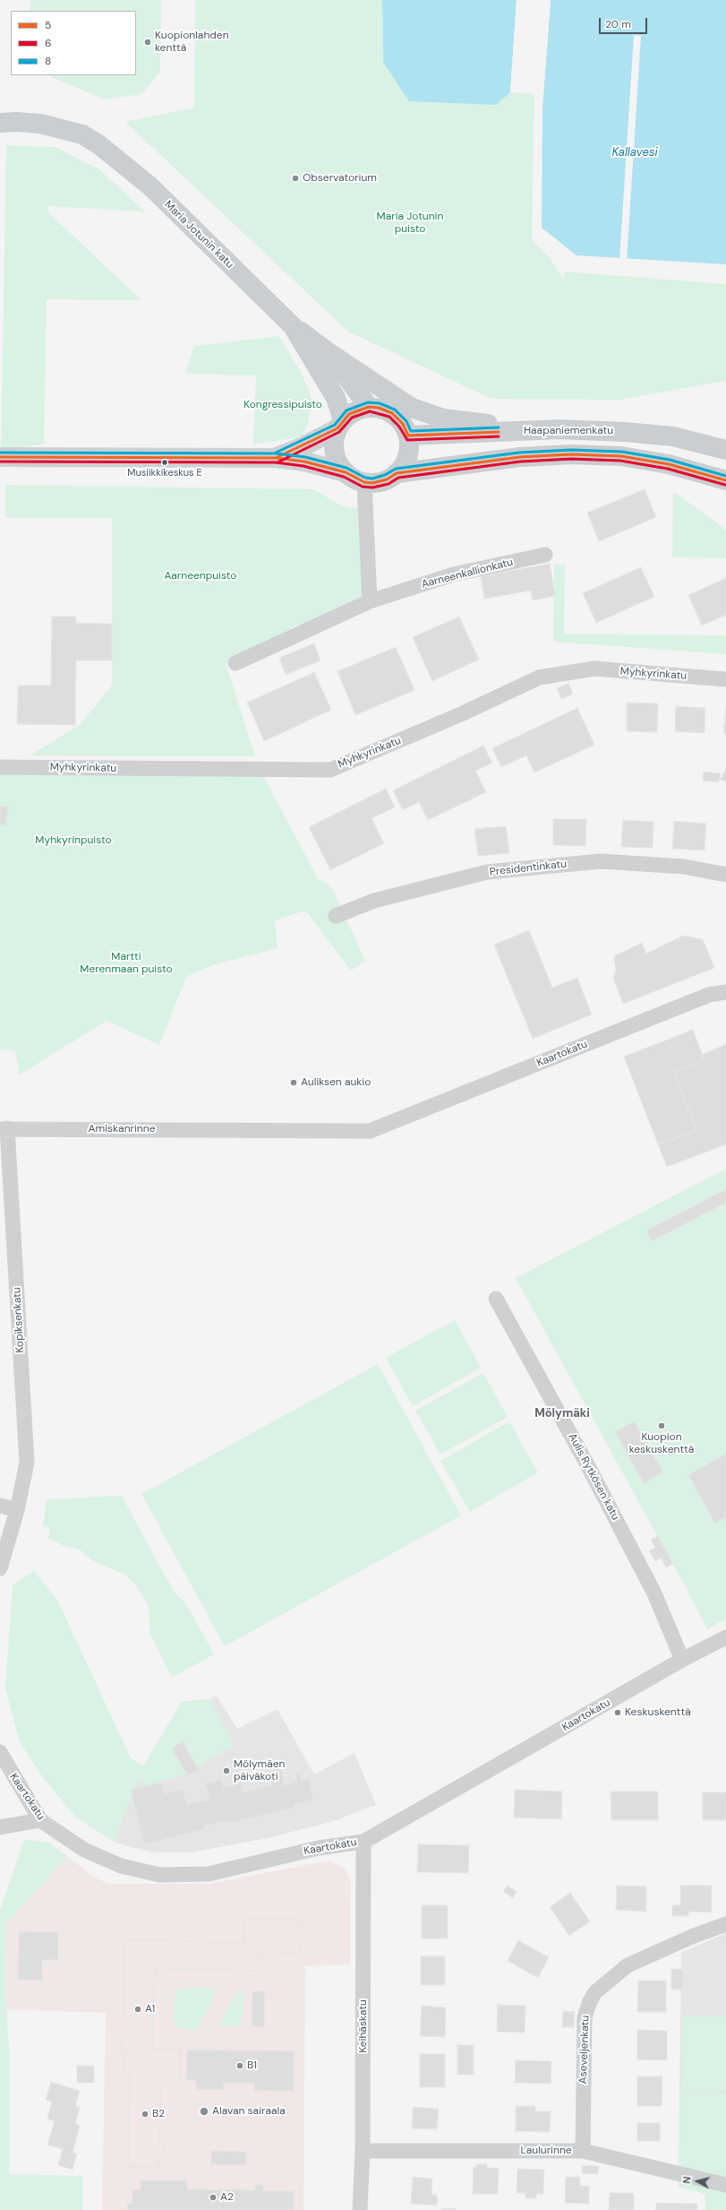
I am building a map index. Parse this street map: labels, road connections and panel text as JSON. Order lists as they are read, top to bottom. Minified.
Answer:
{"streets":{"main road":["Maria Jotunin katu","Haapaniemenkatu"],"street":["Aarneenkallionkatu","Myhkyrinkatu","Presidentinkatu","Kaartokatu","Amiskanrinne","Kopiksenkatu","Aulis Rytkösen katu","Keihäskatu","Aseveljenkatu","Laulurinne"]},"crossings":[["Maria Jotunin katu","Haapaniemenkatu"],["Kaartokatu","Amiskanrinne"],["Kaartokatu","Aulis Rytkösen katu"],["Kaartokatu","Keihäskatu"],["Amiskanrinne","Kopiksenkatu"],["Keihäskatu","Laulurinne"],["Aseveljenkatu","Laulurinne"]],"districts":["Mölymäki"],"water":["Kallavesi"],"parks":["Maria Jotunin puisto","Kongressipuisto","Aarneenpuisto","Myhkyrinpuisto","Martti Merenmaan puisto"],"places":["Kuopionlahden kenttä","Observatorium","Musiikkikeskus E","Auliksen aukio","Kuopion keskuskenttä","Keskuskenttä","Mölymäen päiväkoti","A1","B1","Alavan sairaala","B2","A2"],"lines":["transit line 8","transit line 5","transit line 6"],"legend":["5","6","8"],"scale_bar":"20 m","north":"left"}
